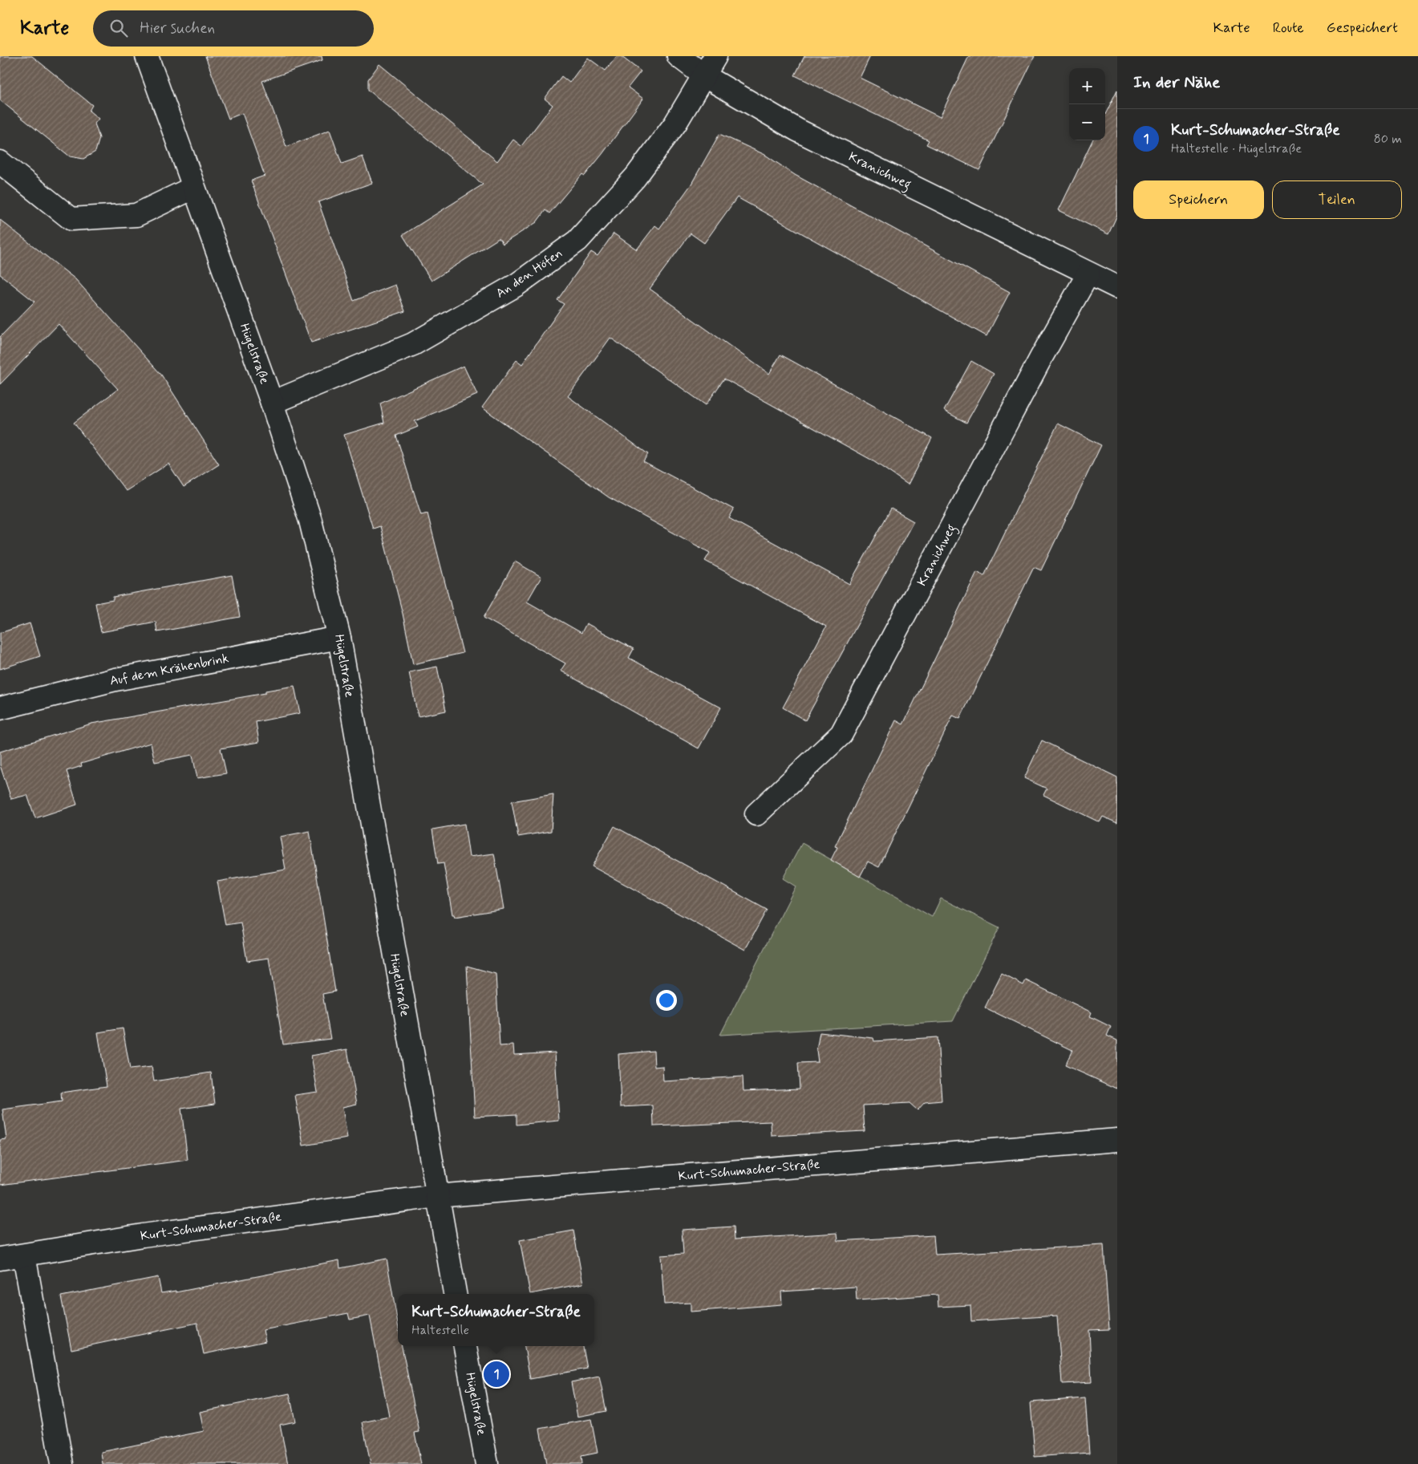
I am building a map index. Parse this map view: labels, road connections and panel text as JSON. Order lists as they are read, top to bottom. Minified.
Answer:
{"streets":{"street":["Kranichweg","An den Höfen","Hügelstraße","Auf dem Krähenbrink","Kurt-Schumacher-Straße"]},"crossings":[["Kranichweg","An den Höfen"],["An den Höfen","Hügelstraße"],["Hügelstraße","Auf dem Krähenbrink"],["Hügelstraße","Kurt-Schumacher-Straße"]],"page":{"header":"Karte","search":"Hier suchen","nav":["Karte","Route","Gespeichert"],"heading":"In der Nähe","map_buttons":["+","−"],"list":[{"mark":"1","name":"Kurt-Schumacher-Straße","note":"Haltestelle · Hügelstraße","value":"80 m"}],"buttons":["Speichern","Teilen"],"popup":["Kurt-Schumacher-Straße","Haltestelle"],"pins":"1"}}
